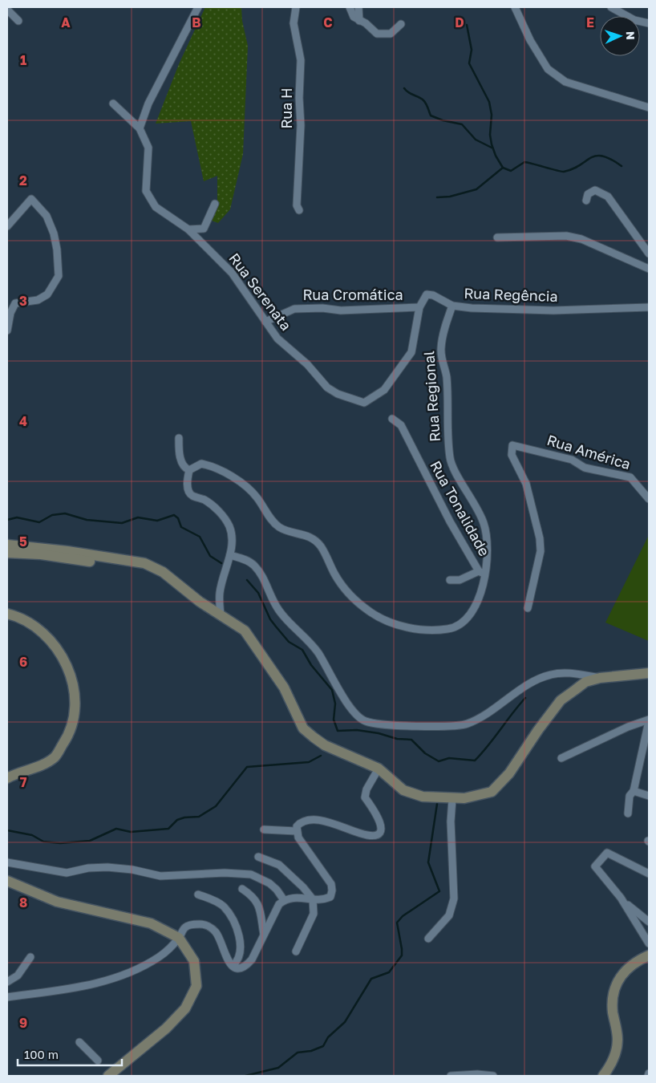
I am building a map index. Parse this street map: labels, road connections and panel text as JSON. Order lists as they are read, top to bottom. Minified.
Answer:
{"streets":{"street":["Rua H","Rua Serenata","Rua Cromática","Rua Regência","Rua Regional","Rua América","Rua Tonalidade"]},"crossings":[["Rua Serenata","Rua Cromática"],["Rua Serenata","Rua Regência"],["Rua Cromática","Rua Regência"],["Rua Regência","Rua Regional"],["Rua Regional","Rua Tonalidade"]],"scale_bar":"100 m","north":"right","grid":{"columns":["A","B","C","D","E"],"rows":["1","2","3","4","5","6","7","8","9"]}}
